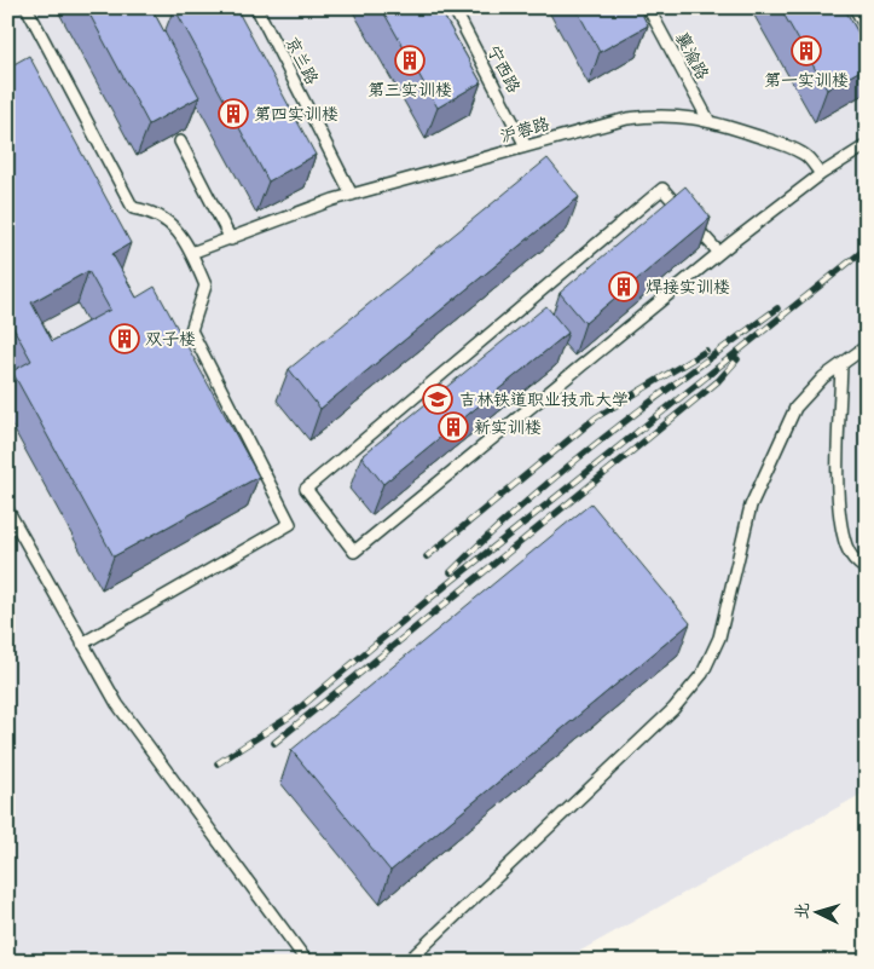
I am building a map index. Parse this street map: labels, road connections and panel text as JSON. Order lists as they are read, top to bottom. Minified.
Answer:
{"streets":{"lane":["襄渝路","京兰路","宁西路","沪蓉路"]},"crossings":[["襄渝路","沪蓉路"],["京兰路","沪蓉路"],["宁西路","沪蓉路"]],"places":{"building":["第一实训楼","第三实训楼","第四实训楼","焊接实训楼","双子楼","新实训楼"],"school or university":["吉林铁道职业技术大学"]},"north":"left"}
